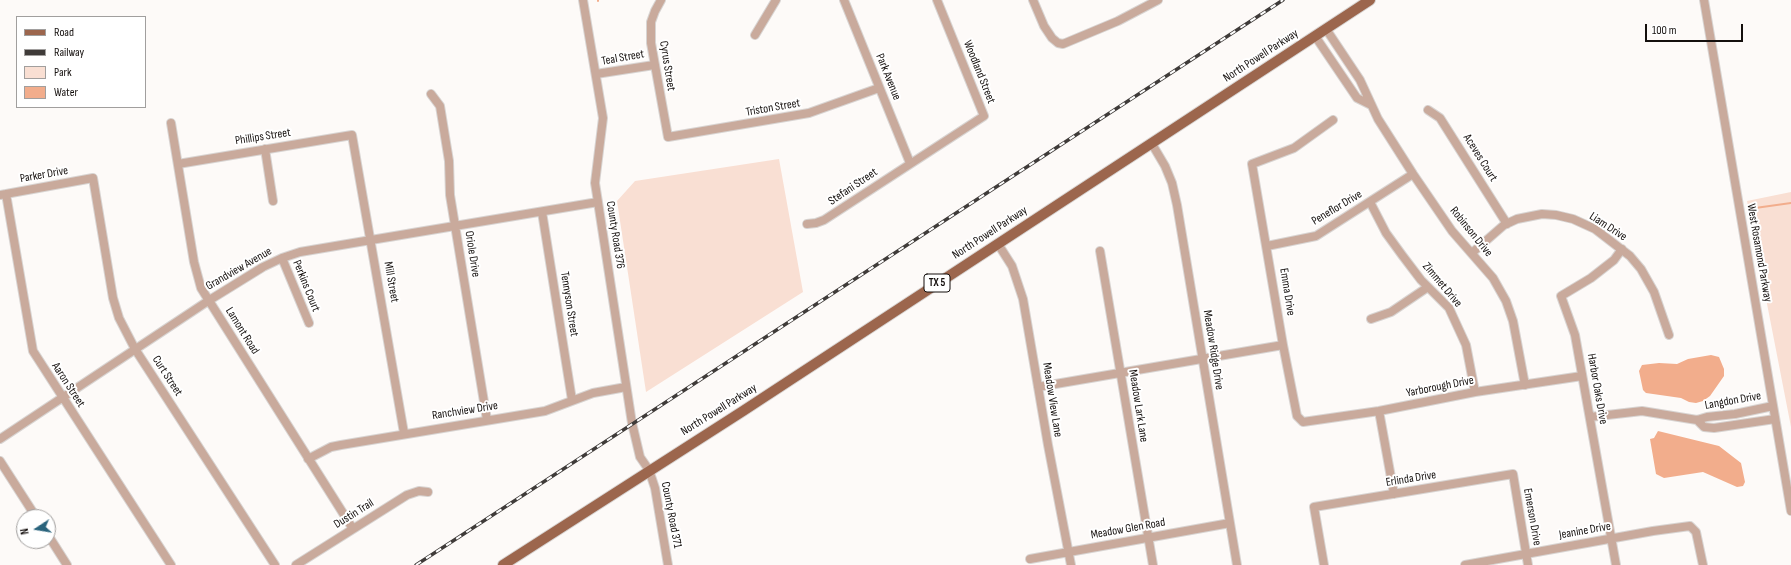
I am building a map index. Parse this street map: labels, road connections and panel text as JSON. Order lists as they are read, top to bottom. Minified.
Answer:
{"streets":{"main road":["North Powell Parkway","TX 5"],"street":["Teal Street","Cyrus Street","Woodland Street","Park Avenue","Triston Street","Phillips Street","Aceves Court","Parker Drive","Stefani Street","Peneflor Drive","Liam Drive","Robinson Drive","County Road 376","West Rosamond Parkway","Oriole Drive","Grandview Avenue","Mill Street","Zimmet Drive","Perkins Court","Emma Drive","Tennyson Street","Lamont Road","Meadow Ridge Drive","Curt Street","Aaron Street","Yarborough Drive","Harbor Oaks Drive","Meadow View Lane","Langdon Drive","Meadow Lark Lane","Ranchview Drive","Erlinda Drive","Dustin Trail","County Road 371","Emerson Drive","Meadow Glen Road","Jeanine Drive"]},"crossings":[["North Powell Parkway","Robinson Drive"],["North Powell Parkway","County Road 376"],["North Powell Parkway","Meadow Ridge Drive"],["North Powell Parkway","Meadow View Lane"],["North Powell Parkway","County Road 371"],["Teal Street","Cyrus Street"],["Teal Street","County Road 376"],["Cyrus Street","Triston Street"],["Woodland Street","Park Avenue"],["Woodland Street","Stefani Street"],["Park Avenue","Triston Street"],["Park Avenue","Stefani Street"],["Phillips Street","Mill Street"],["Phillips Street","Lamont Road"],["Aceves Court","Liam Drive"],["Parker Drive","Curt Street"],["Parker Drive","Aaron Street"],["Peneflor Drive","Robinson Drive"],["Peneflor Drive","Zimmet Drive"],["Peneflor Drive","Emma Drive"],["Liam Drive","Robinson Drive"],["Liam Drive","Harbor Oaks Drive"],["Robinson Drive","Yarborough Drive"],["County Road 376","Grandview Avenue"],["County Road 376","Ranchview Drive"],["County Road 376","County Road 371"],["West Rosamond Parkway","Langdon Drive"],["Oriole Drive","Grandview Avenue"],["Oriole Drive","Ranchview Drive"],["Grandview Avenue","Mill Street"],["Grandview Avenue","Perkins Court"],["Grandview Avenue","Tennyson Street"],["Grandview Avenue","Lamont Road"],["Grandview Avenue","Curt Street"],["Grandview Avenue","Aaron Street"],["Mill Street","Ranchview Drive"],["Zimmet Drive","Yarborough Drive"],["Emma Drive","Yarborough Drive"],["Tennyson Street","Ranchview Drive"],["Lamont Road","Ranchview Drive"],["Lamont Road","Dustin Trail"],["Meadow Ridge Drive","Meadow Glen Road"],["Yarborough Drive","Harbor Oaks Drive"],["Harbor Oaks Drive","Langdon Drive"],["Harbor Oaks Drive","Jeanine Drive"],["Meadow View Lane","Meadow Glen Road"],["Meadow Lark Lane","Meadow Glen Road"],["Erlinda Drive","Emerson Drive"],["Emerson Drive","Jeanine Drive"]],"legend":["Road","Railway","Park","Water"],"scale_bar":"100 m","north":"left"}
